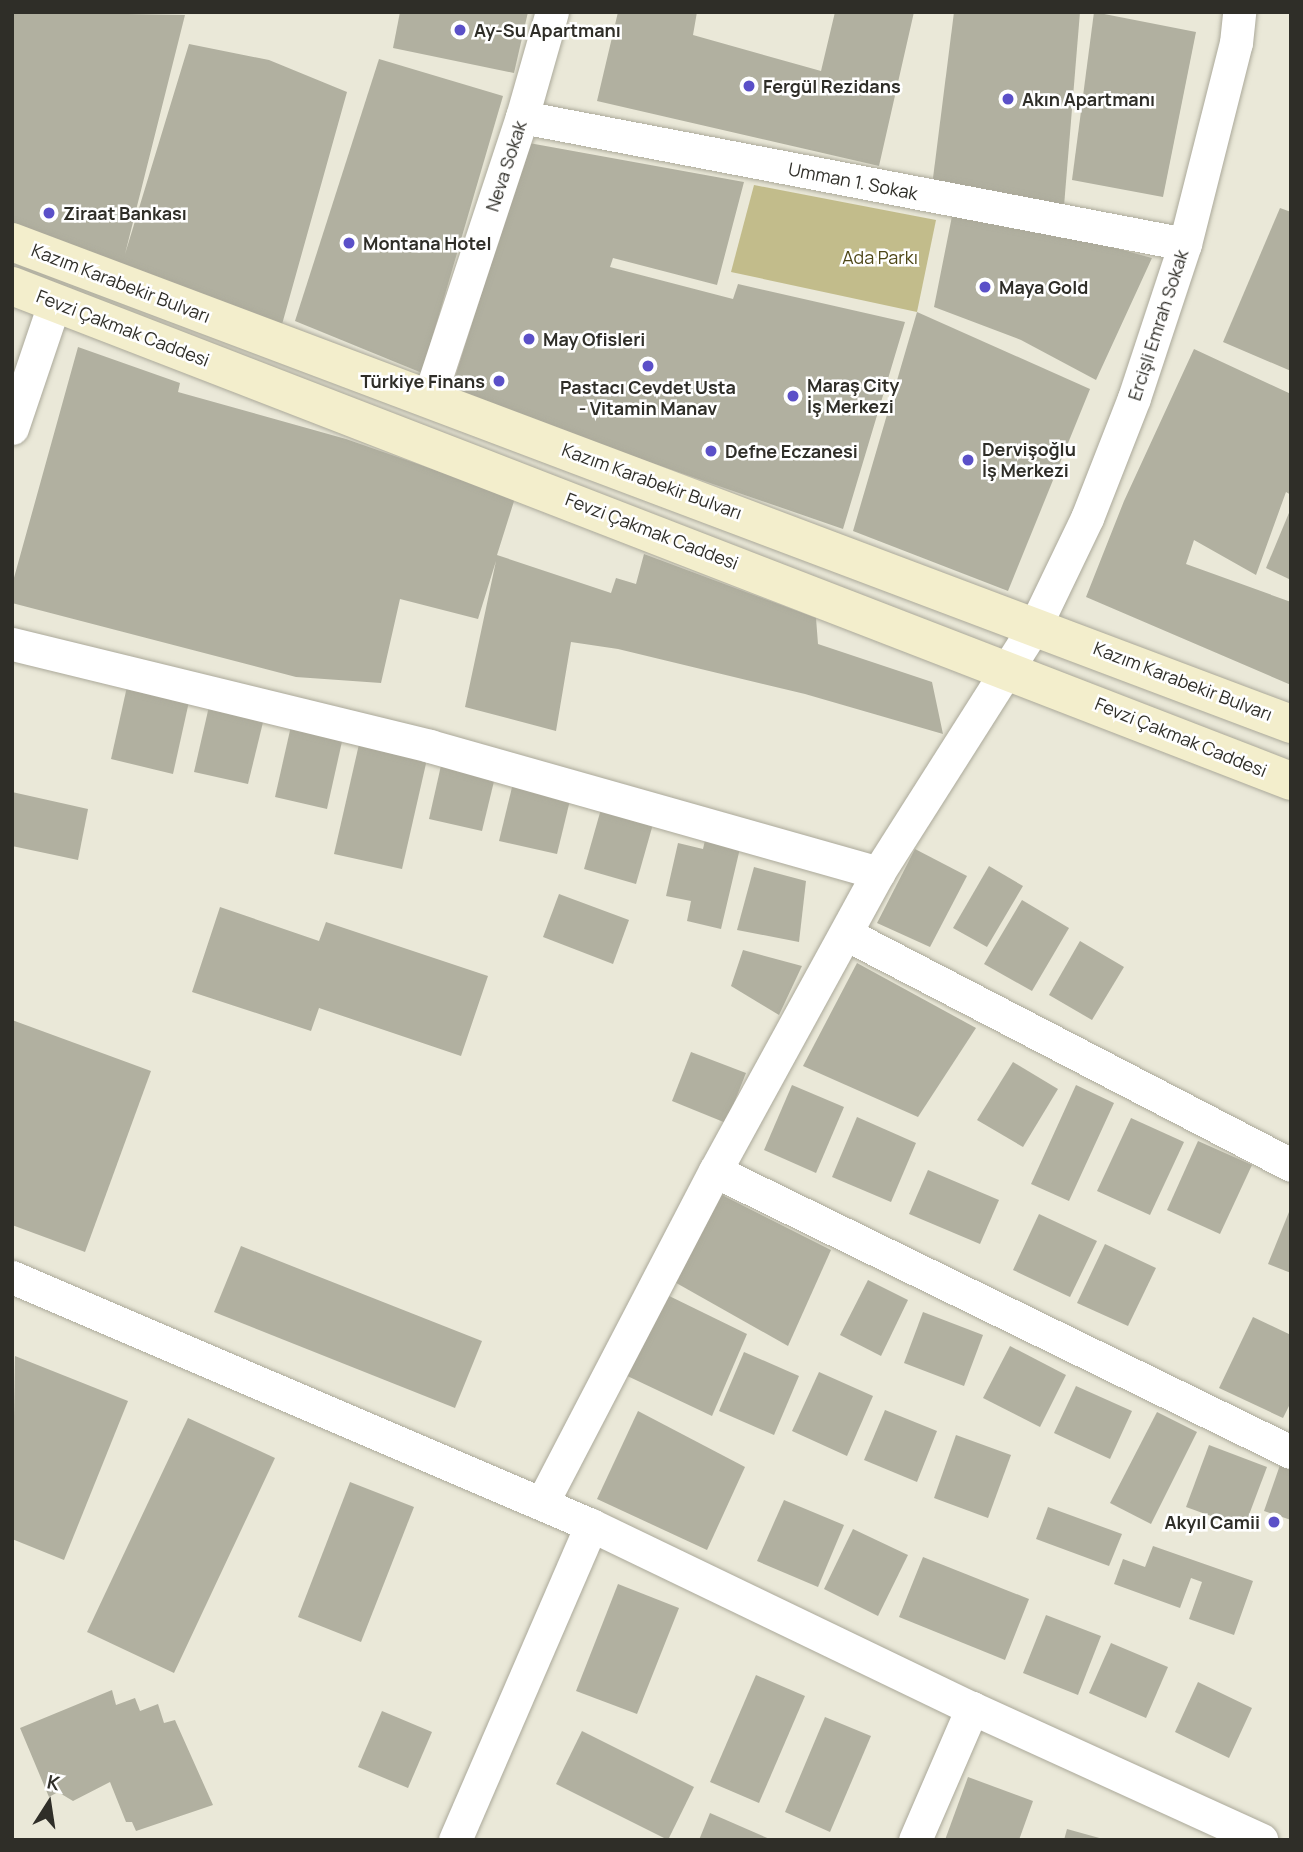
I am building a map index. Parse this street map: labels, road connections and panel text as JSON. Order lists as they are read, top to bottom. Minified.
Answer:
{"streets":{"main road":["Kazım Karabekir Bulvarı","Fevzi Çakmak Caddesi"],"street":["Neva Sokak","Umman 1. Sokak","Ercişli Emrah Sokak"]},"crossings":[["Neva Sokak","Umman 1. Sokak"],["Neva Sokak","Kazım Karabekir Bulvarı"],["Umman 1. Sokak","Ercişli Emrah Sokak"],["Kazım Karabekir Bulvarı","Ercişli Emrah Sokak"],["Ercişli Emrah Sokak","Fevzi Çakmak Caddesi"]],"parks":["Ada Parkı"],"places":["Ay-Su Apartmanı","Fergül Rezidans","Akın Apartmanı","Ziraat Bankası","Montana Hotel","Maya Gold","May Ofisleri","Pastacı Cevdet Usta - Vitamin Manav","Türkiye Finans","Maraş City İş Merkezi","Defne Eczanesi","Dervişoğlu İş Merkezi","Akyıl Camii"],"north":"top"}
